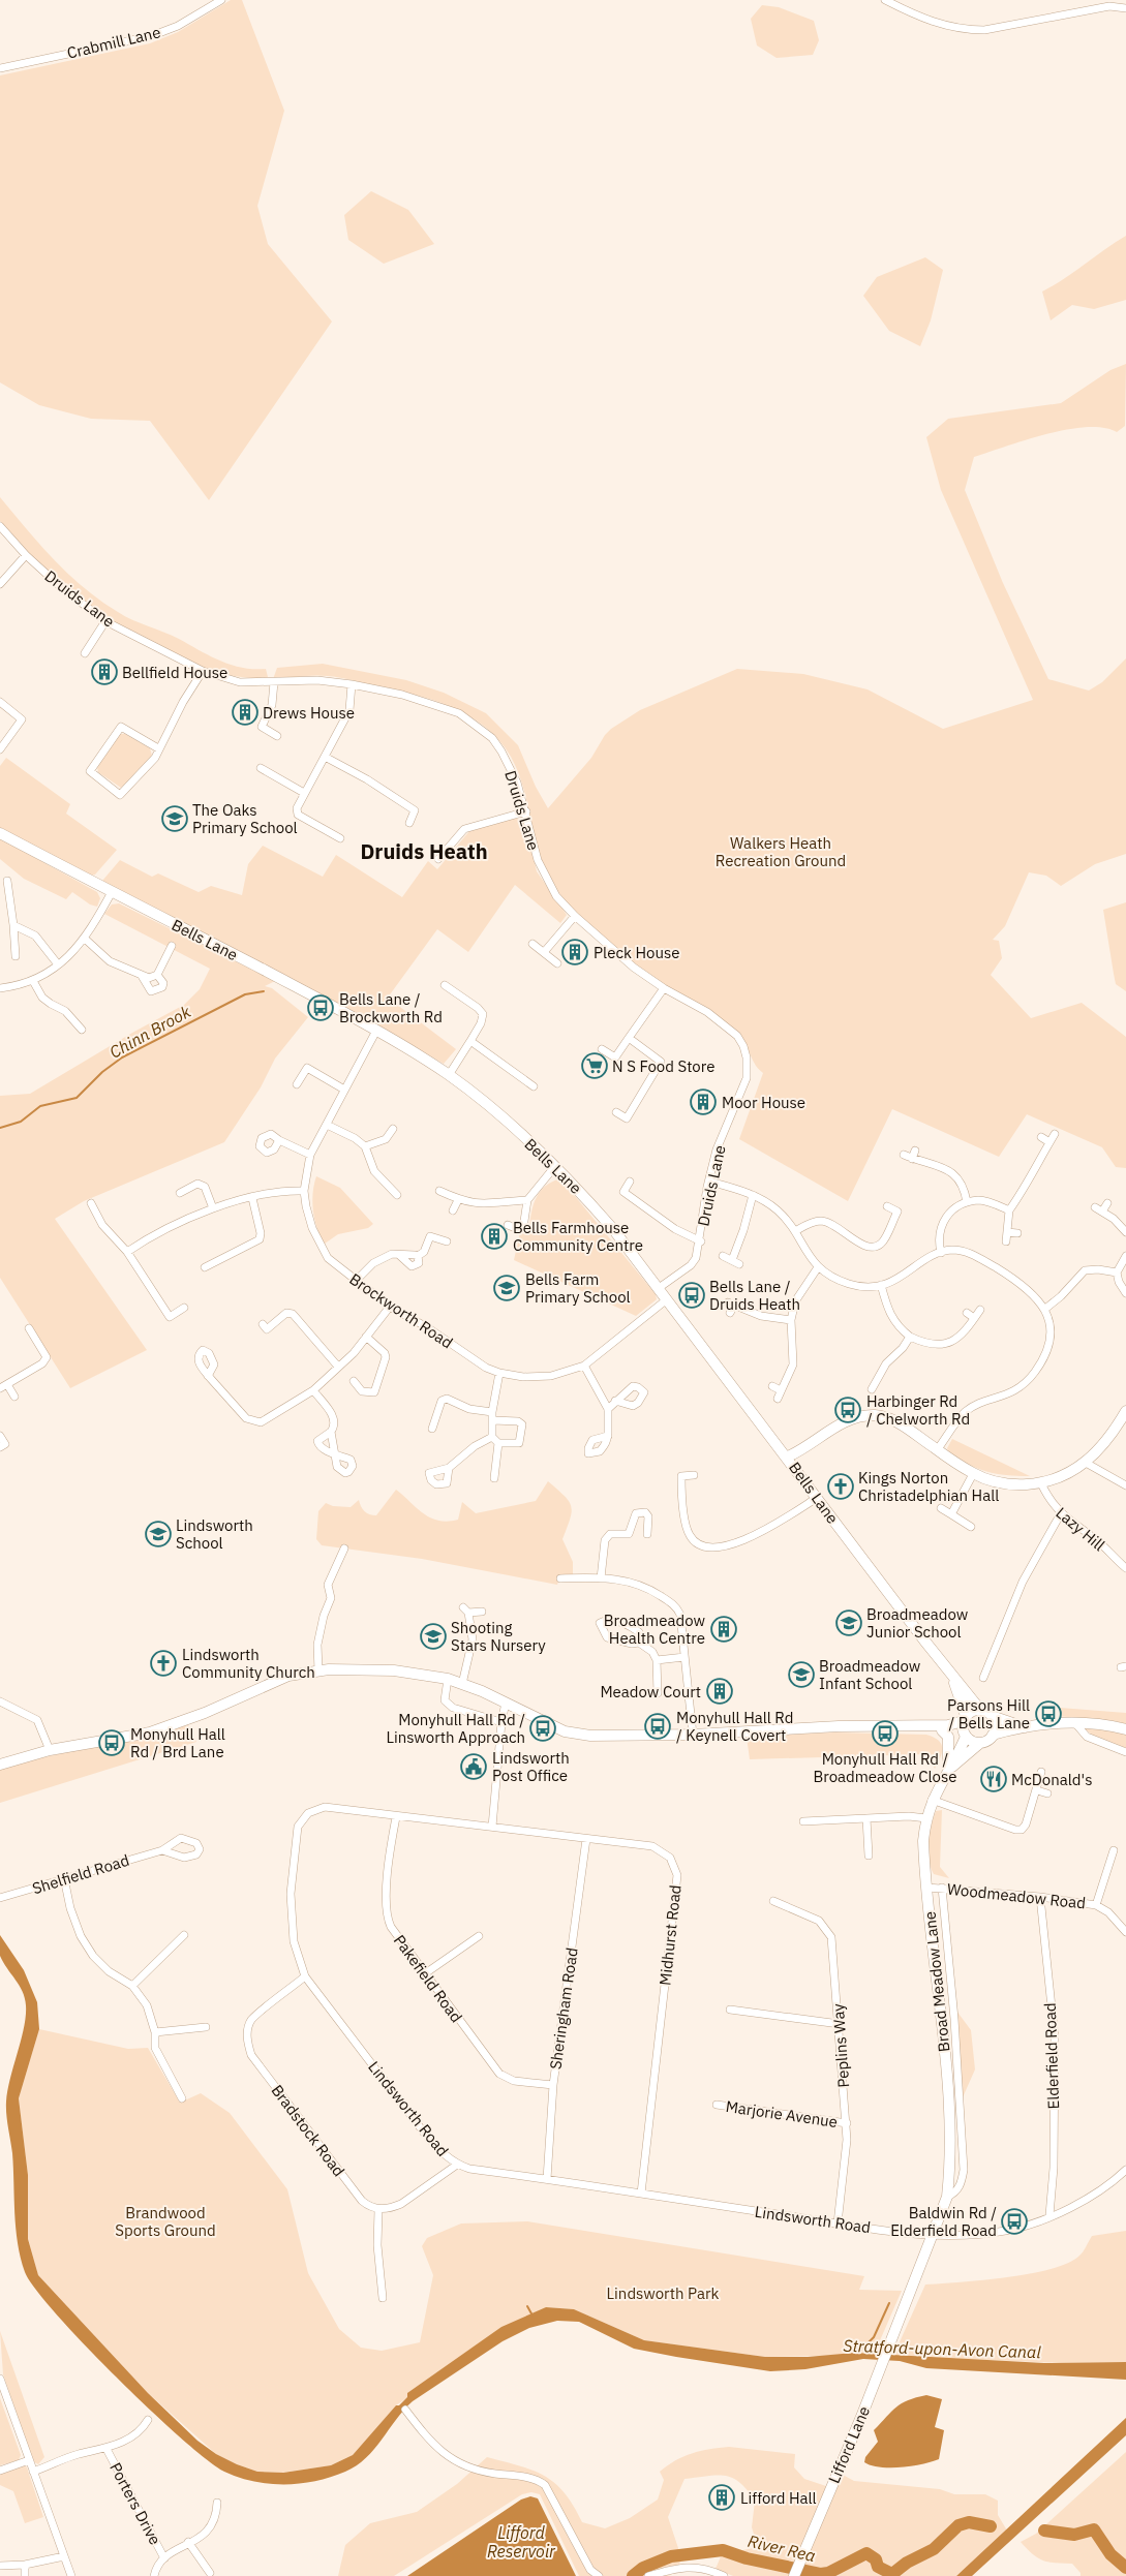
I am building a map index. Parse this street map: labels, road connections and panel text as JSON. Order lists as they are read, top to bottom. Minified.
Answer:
{"streets":{"street":["Crabmill Lane","Druids Lane","Bells Lane","Brockworth Road","Lazy Hill","Shelfield Road","Woodmeadow Road","Midhurst Road","Pakefield Road","Broad Meadow Lane","Sheringham Road","Peplins Way","Elderfield Road","Lindsworth Road","Marjorie Avenue","Bradstock Road","Lifford Lane","Porters Drive"]},"crossings":[["Druids Lane","Bells Lane"],["Bells Lane","Brockworth Road"],["Bells Lane","Broad Meadow Lane"],["Woodmeadow Road","Broad Meadow Lane"],["Woodmeadow Road","Elderfield Road"],["Midhurst Road","Sheringham Road"],["Midhurst Road","Lindsworth Road"],["Pakefield Road","Sheringham Road"],["Pakefield Road","Lindsworth Road"],["Broad Meadow Lane","Lindsworth Road"],["Broad Meadow Lane","Lifford Lane"],["Sheringham Road","Lindsworth Road"],["Peplins Way","Lindsworth Road"],["Peplins Way","Marjorie Avenue"],["Elderfield Road","Lindsworth Road"],["Lindsworth Road","Bradstock Road"]],"districts":["Druids Heath"],"water":["Chinn Brook","Stratford-upon-Avon Canal","Lifford Reservoir","River Rea"],"parks":["Walkers Heath Recreation Ground","Brandwood Sports Ground","Lindsworth Park"],"places":{"building":["Bellfield House","Drews House","Pleck House","Moor House","Bells Farmhouse Community Centre","Broadmeadow Health Centre","Meadow Court","Lifford Hall"],"school or university":["The Oaks Primary School","Bells Farm Primary School","Lindsworth School","Broadmeadow Junior School","Shooting Stars Nursery","Broadmeadow Infant School"],"bus stop":["Bells Lane / Brockworth Rd","Bells Lane / Druids Heath","Harbinger Rd / Chelworth Rd","Parsons Hill / Bells Lane","Monyhull Hall Rd / Keynell Covert","Monyhull Hall Rd / Linsworth Approach","Monyhull Hall Rd / Broadmeadow Close","Monyhull Hall Rd / Brd Lane","Baldwin Rd / Elderfield Road"],"supermarket":["N S Food Store"],"church":["Kings Norton Christadelphian Hall","Lindsworth Community Church"],"public building":["Lindsworth Post Office"],"restaurant":["McDonald's"]}}
